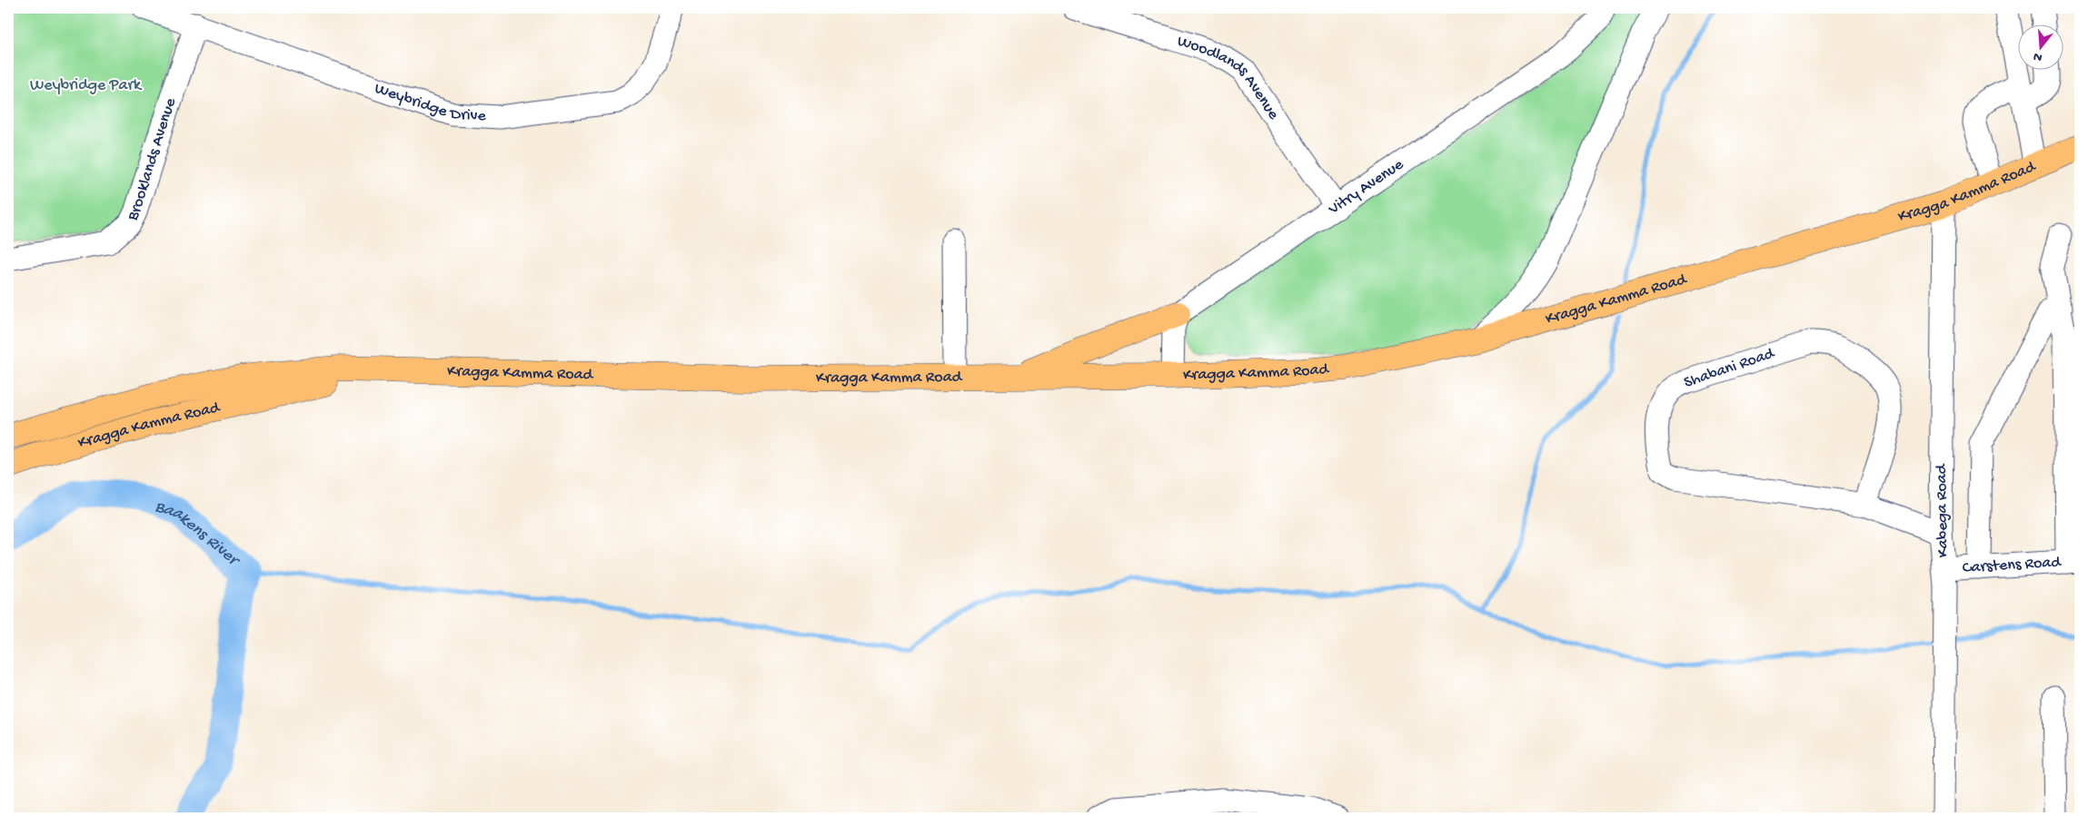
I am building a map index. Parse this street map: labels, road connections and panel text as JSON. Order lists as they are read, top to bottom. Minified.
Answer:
{"streets":{"main road":["Kragga Kamma Road"],"street":["Woodlands Avenue","Weybridge Drive","Brooklands Avenue","Vitry Avenue","Shabani Road","Kabega Road","Carstens Road"]},"crossings":[["Woodlands Avenue","Vitry Avenue"],["Weybridge Drive","Brooklands Avenue"],["Kragga Kamma Road","Kabega Road"],["Shabani Road","Kabega Road"],["Kabega Road","Carstens Road"]],"water":["Baakens River"],"parks":["Weybridge Park"],"north":"bottom"}
